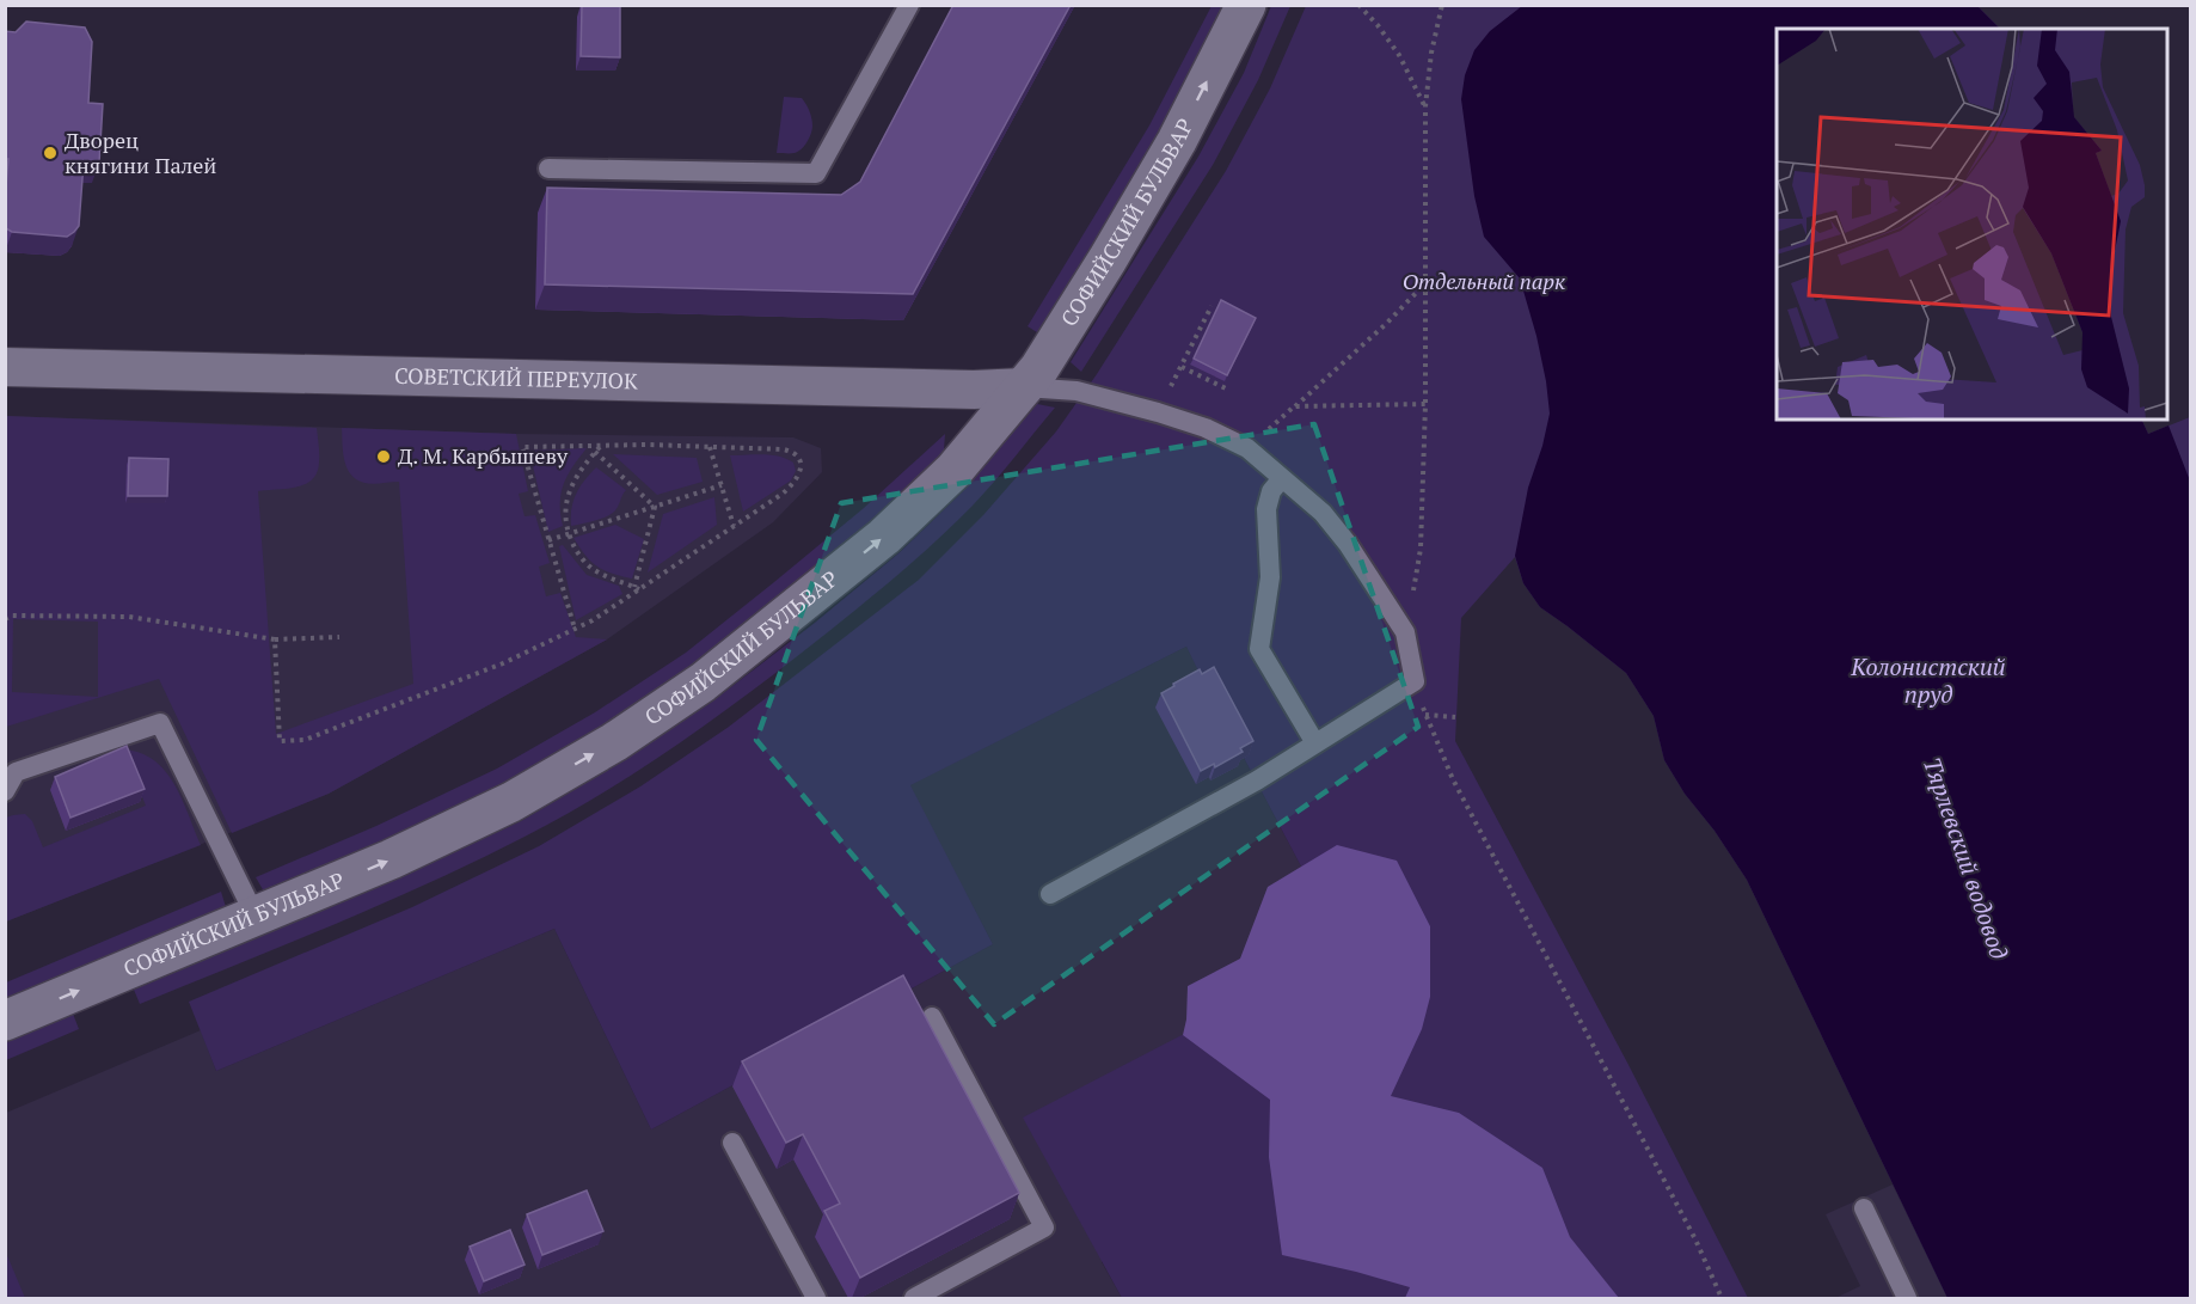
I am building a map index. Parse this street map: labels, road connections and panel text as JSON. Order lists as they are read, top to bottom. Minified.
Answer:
{"streets":{"street":["СОФИЙСКИЙ БУЛЬВАР","СОВЕТСКИЙ ПЕРЕУЛОК"]},"crossings":[["СОФИЙСКИЙ БУЛЬВАР","СОВЕТСКИЙ ПЕРЕУЛОК"]],"one_way":["СОФИЙСКИЙ БУЛЬВАР"],"water":["Колонистский пруд","Тярлевский водовод"],"parks":["Отдельный парк"],"places":["Дворец княгини Палей","Д. М. Карбышеву"]}
